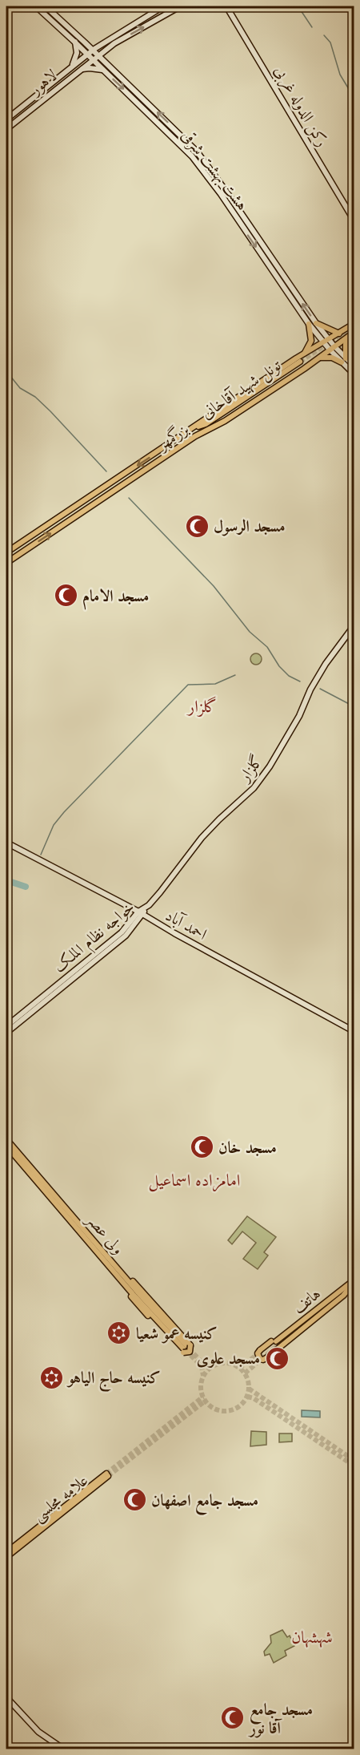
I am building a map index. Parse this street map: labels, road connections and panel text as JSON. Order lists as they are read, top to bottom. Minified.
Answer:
{"streets":{"main road":["لاهور","رکن الدوله غربی","هشت بهشت شرقی","بزرگمهر","گلزار","احمد آباد","خواجه نظام الملک","ولی عصر","هاتف","علامه مجلسی"]},"crossings":[["لاهور","هشت بهشت شرقی"],["هشت بهشت شرقی","بزرگمهر"],["گلزار","خواجه نظام الملک"],["احمد آباد","خواجه نظام الملک"]],"districts":["گلزار","امامزاده اسماعیل","شهشهان"],"places":{"mosque":["مسجد الرسول","مسجد الامام","مسجد خان","مسجد علوی","مسجد جامع اصفهان","مسجد جامع آقا نور"],"synagogue":["کنیسه عمو شعیا","کنیسه حاج الیاهو"]}}
